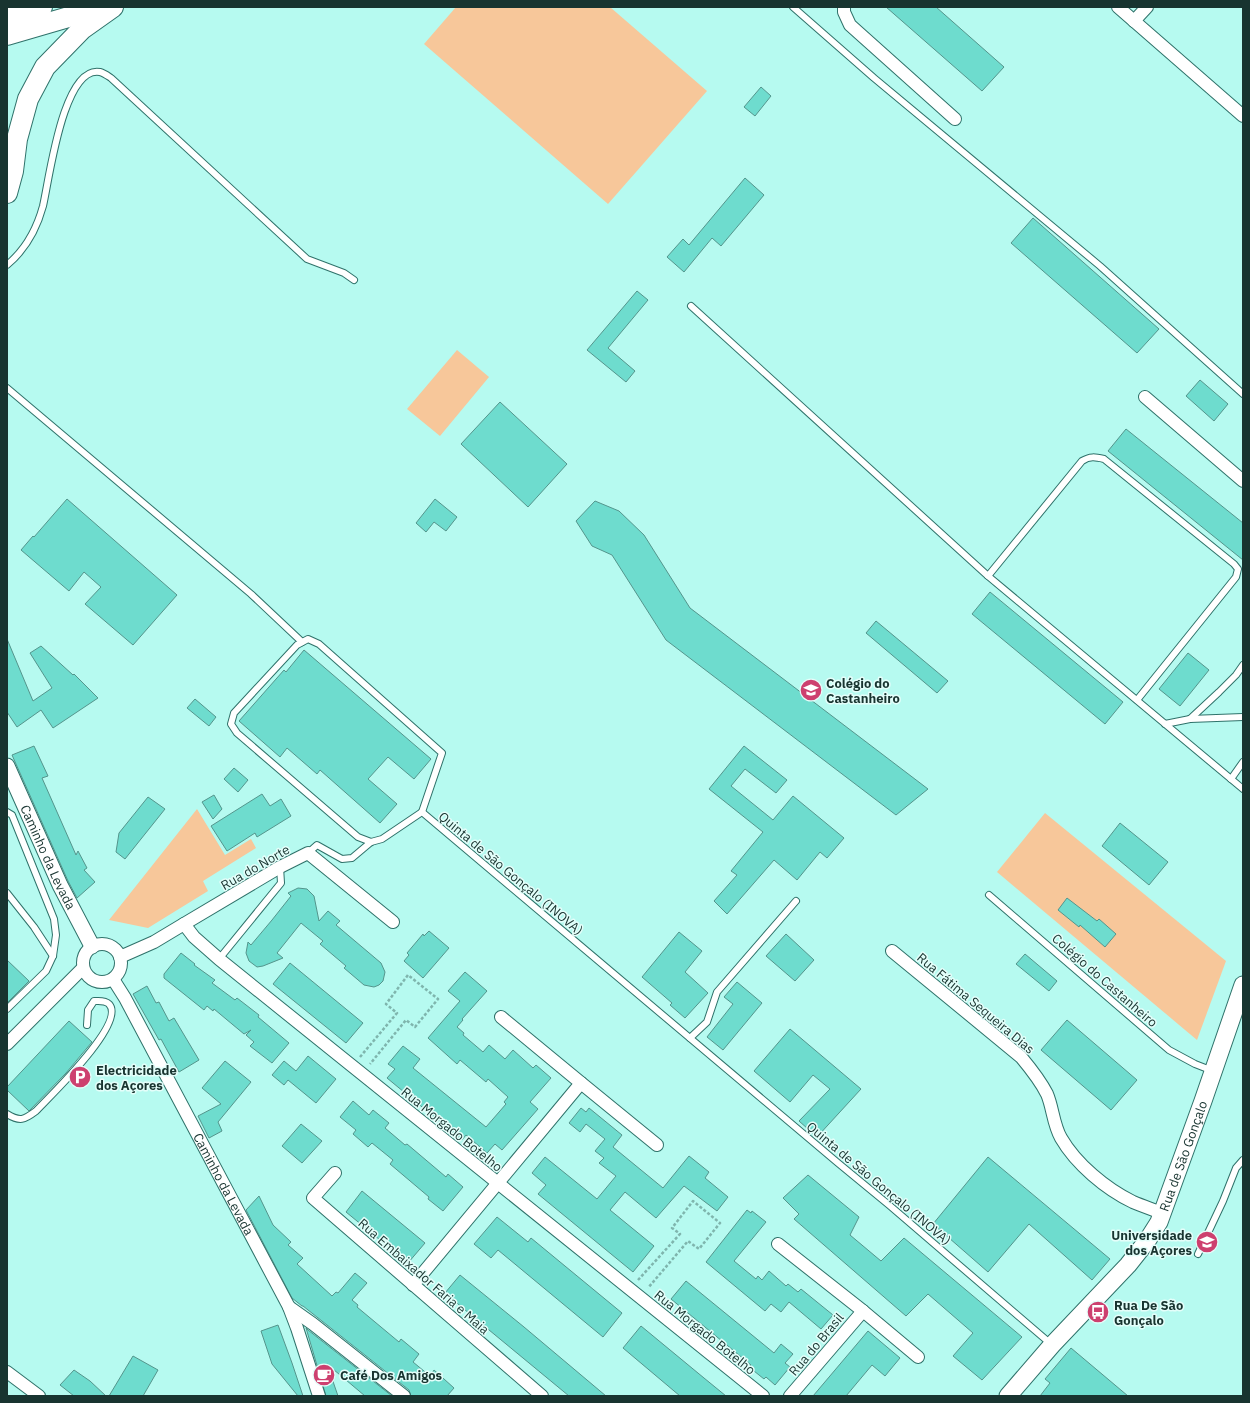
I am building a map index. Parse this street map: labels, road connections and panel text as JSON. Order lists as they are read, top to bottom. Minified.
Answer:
{"streets":{"main road":["Rua de São Gonçalo"],"street":["Caminho da Levada","Rua do Norte","Rua Fátima Sequeira Dias","Rua Morgado Botelho","Rua Embaixador Faria e Maia","Rua do Brasil"],"lane":["Quinta de São Gonçalo (INOVA)","Colégio do Castanheiro"]},"crossings":[["Rua do Norte","Quinta de São Gonçalo (INOVA)"],["Rua do Norte","Rua Morgado Botelho"],["Quinta de São Gonçalo (INOVA)","Rua de São Gonçalo"],["Colégio do Castanheiro","Rua de São Gonçalo"],["Rua Fátima Sequeira Dias","Rua de São Gonçalo"]],"places":{"school or university":["Colégio do Castanheiro","Universidade dos Açores"],"parking":["Electricidade dos Açores"],"bus stop":["Rua De São Gonçalo"],"cafe":["Café Dos Amigos"]}}
